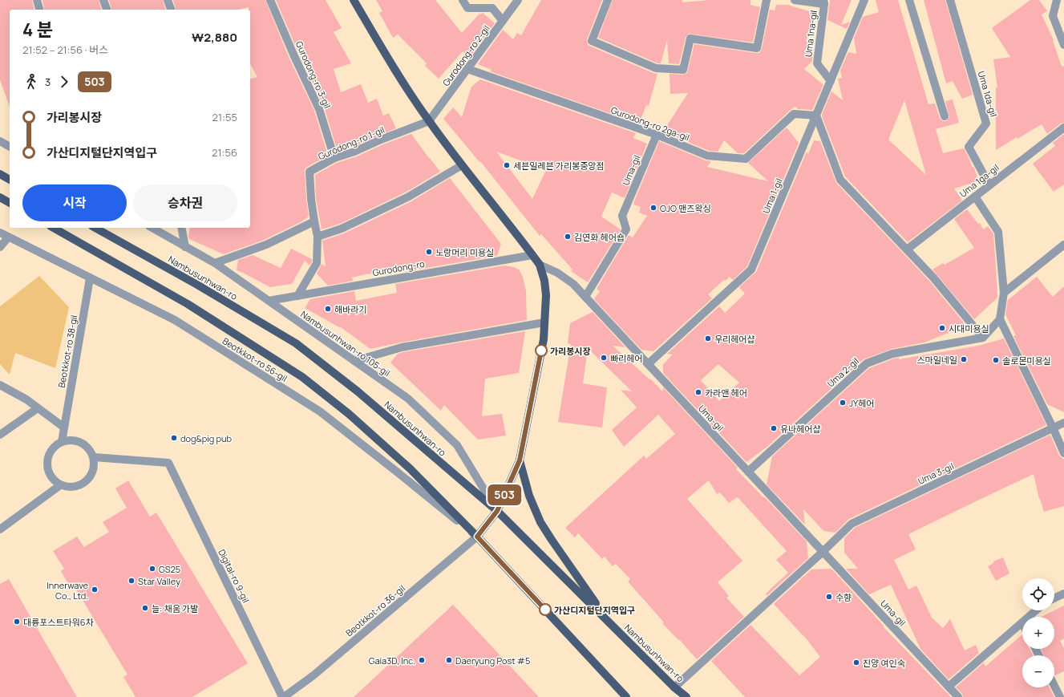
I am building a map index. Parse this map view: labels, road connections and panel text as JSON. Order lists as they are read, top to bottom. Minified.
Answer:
{"streets":{"main road":["Nambusunhwan-ro"],"street":["Uma 1na-gil","Gurodong-ro 2-gil","Gurodong-ro 3-gil","Uma 1da-gil","Gurodong-ro 2ga-gil","Gurodong-ro 1-gil","Uma-gil","Uma 1ga-gil","Uma 1-gil","Gurodong-ro","Nambusunhwan-ro 105-gil","Beotkkot-ro 38-gil","Beotkkot-ro 56-gil","Uma 2-gil","Uma 3-gil","Digital-ro 9-gil","Beotkkot-ro 36-gil"]},"crossings":[["Uma 1na-gil","Uma 1-gil"],["Gurodong-ro 2-gil","Gurodong-ro 2ga-gil"],["Gurodong-ro 2-gil","Gurodong-ro 1-gil"],["Gurodong-ro 3-gil","Gurodong-ro 1-gil"],["Uma 1da-gil","Uma 1ga-gil"],["Gurodong-ro 2ga-gil","Uma-gil"],["Gurodong-ro 2ga-gil","Uma 1-gil"],["Gurodong-ro 1-gil","Gurodong-ro"],["Uma-gil","Uma 1-gil"],["Uma-gil","Uma 2-gil"],["Uma-gil","Uma 3-gil"],["Gurodong-ro","Nambusunhwan-ro 105-gil"],["Nambusunhwan-ro","Nambusunhwan-ro 105-gil"],["Beotkkot-ro 38-gil","Beotkkot-ro 56-gil"],["Beotkkot-ro 38-gil","Digital-ro 9-gil"],["Beotkkot-ro 56-gil","Beotkkot-ro 36-gil"],["Digital-ro 9-gil","Beotkkot-ro 36-gil"]],"places":["세븐일레븐 가리봉중앙점","OJO 맨즈왁싱","김연화 헤어숍","노랑머리 미용실","해바라기","시대미용실","우리헤어샵","가리봉시장","빠리헤어","스마일네일","솔로몬미용실","카라앤 헤어","JY헤어","유나헤어샵","dog&pig pub","GS25","Star Valley","Innerwave Co., Ltd.","수향","늘: 채움 가발","가산디지털단지역입구","대륭포스트타워6차","Gaia3D, Inc.","Daeryung Post #5","진양 여인숙"],"lines":["bus line 503"],"page":{"on_map":"503","heading":["4 분","21:52 – 21:56 · 버스","₩2,880"],"legs":["3","503"],"list":[{"name":"가리봉시장","value":"21:55"},{"name":"가산디지털단지역입구","value":"21:56"}],"buttons":["시작","승차권"],"map_buttons":["+","−"]}}
